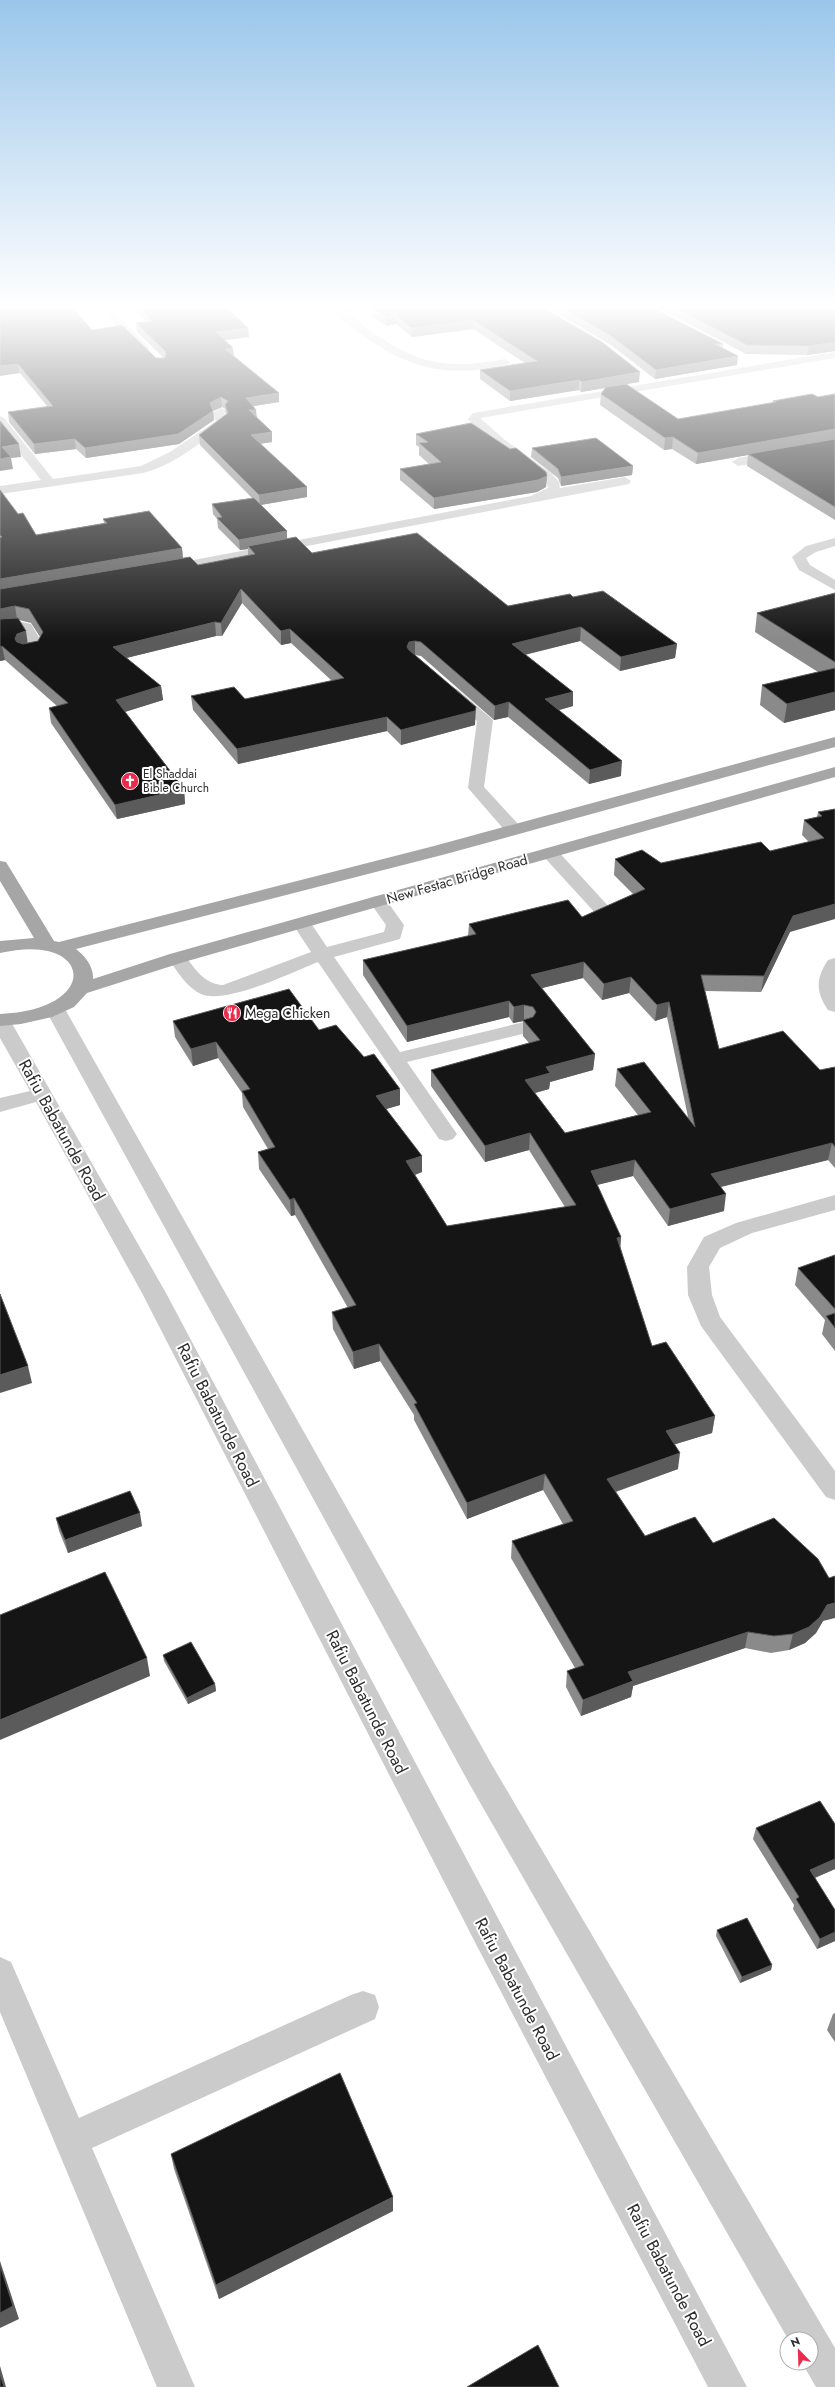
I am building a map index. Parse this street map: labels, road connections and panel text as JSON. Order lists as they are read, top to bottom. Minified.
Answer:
{"streets":{"main road":["New Festac Bridge Road"],"street":["Rafiu Babatunde Road"]},"places":{"church":["El Shaddai Bible Church"],"restaurant":["Mega Chicken"]},"north":"top left"}
